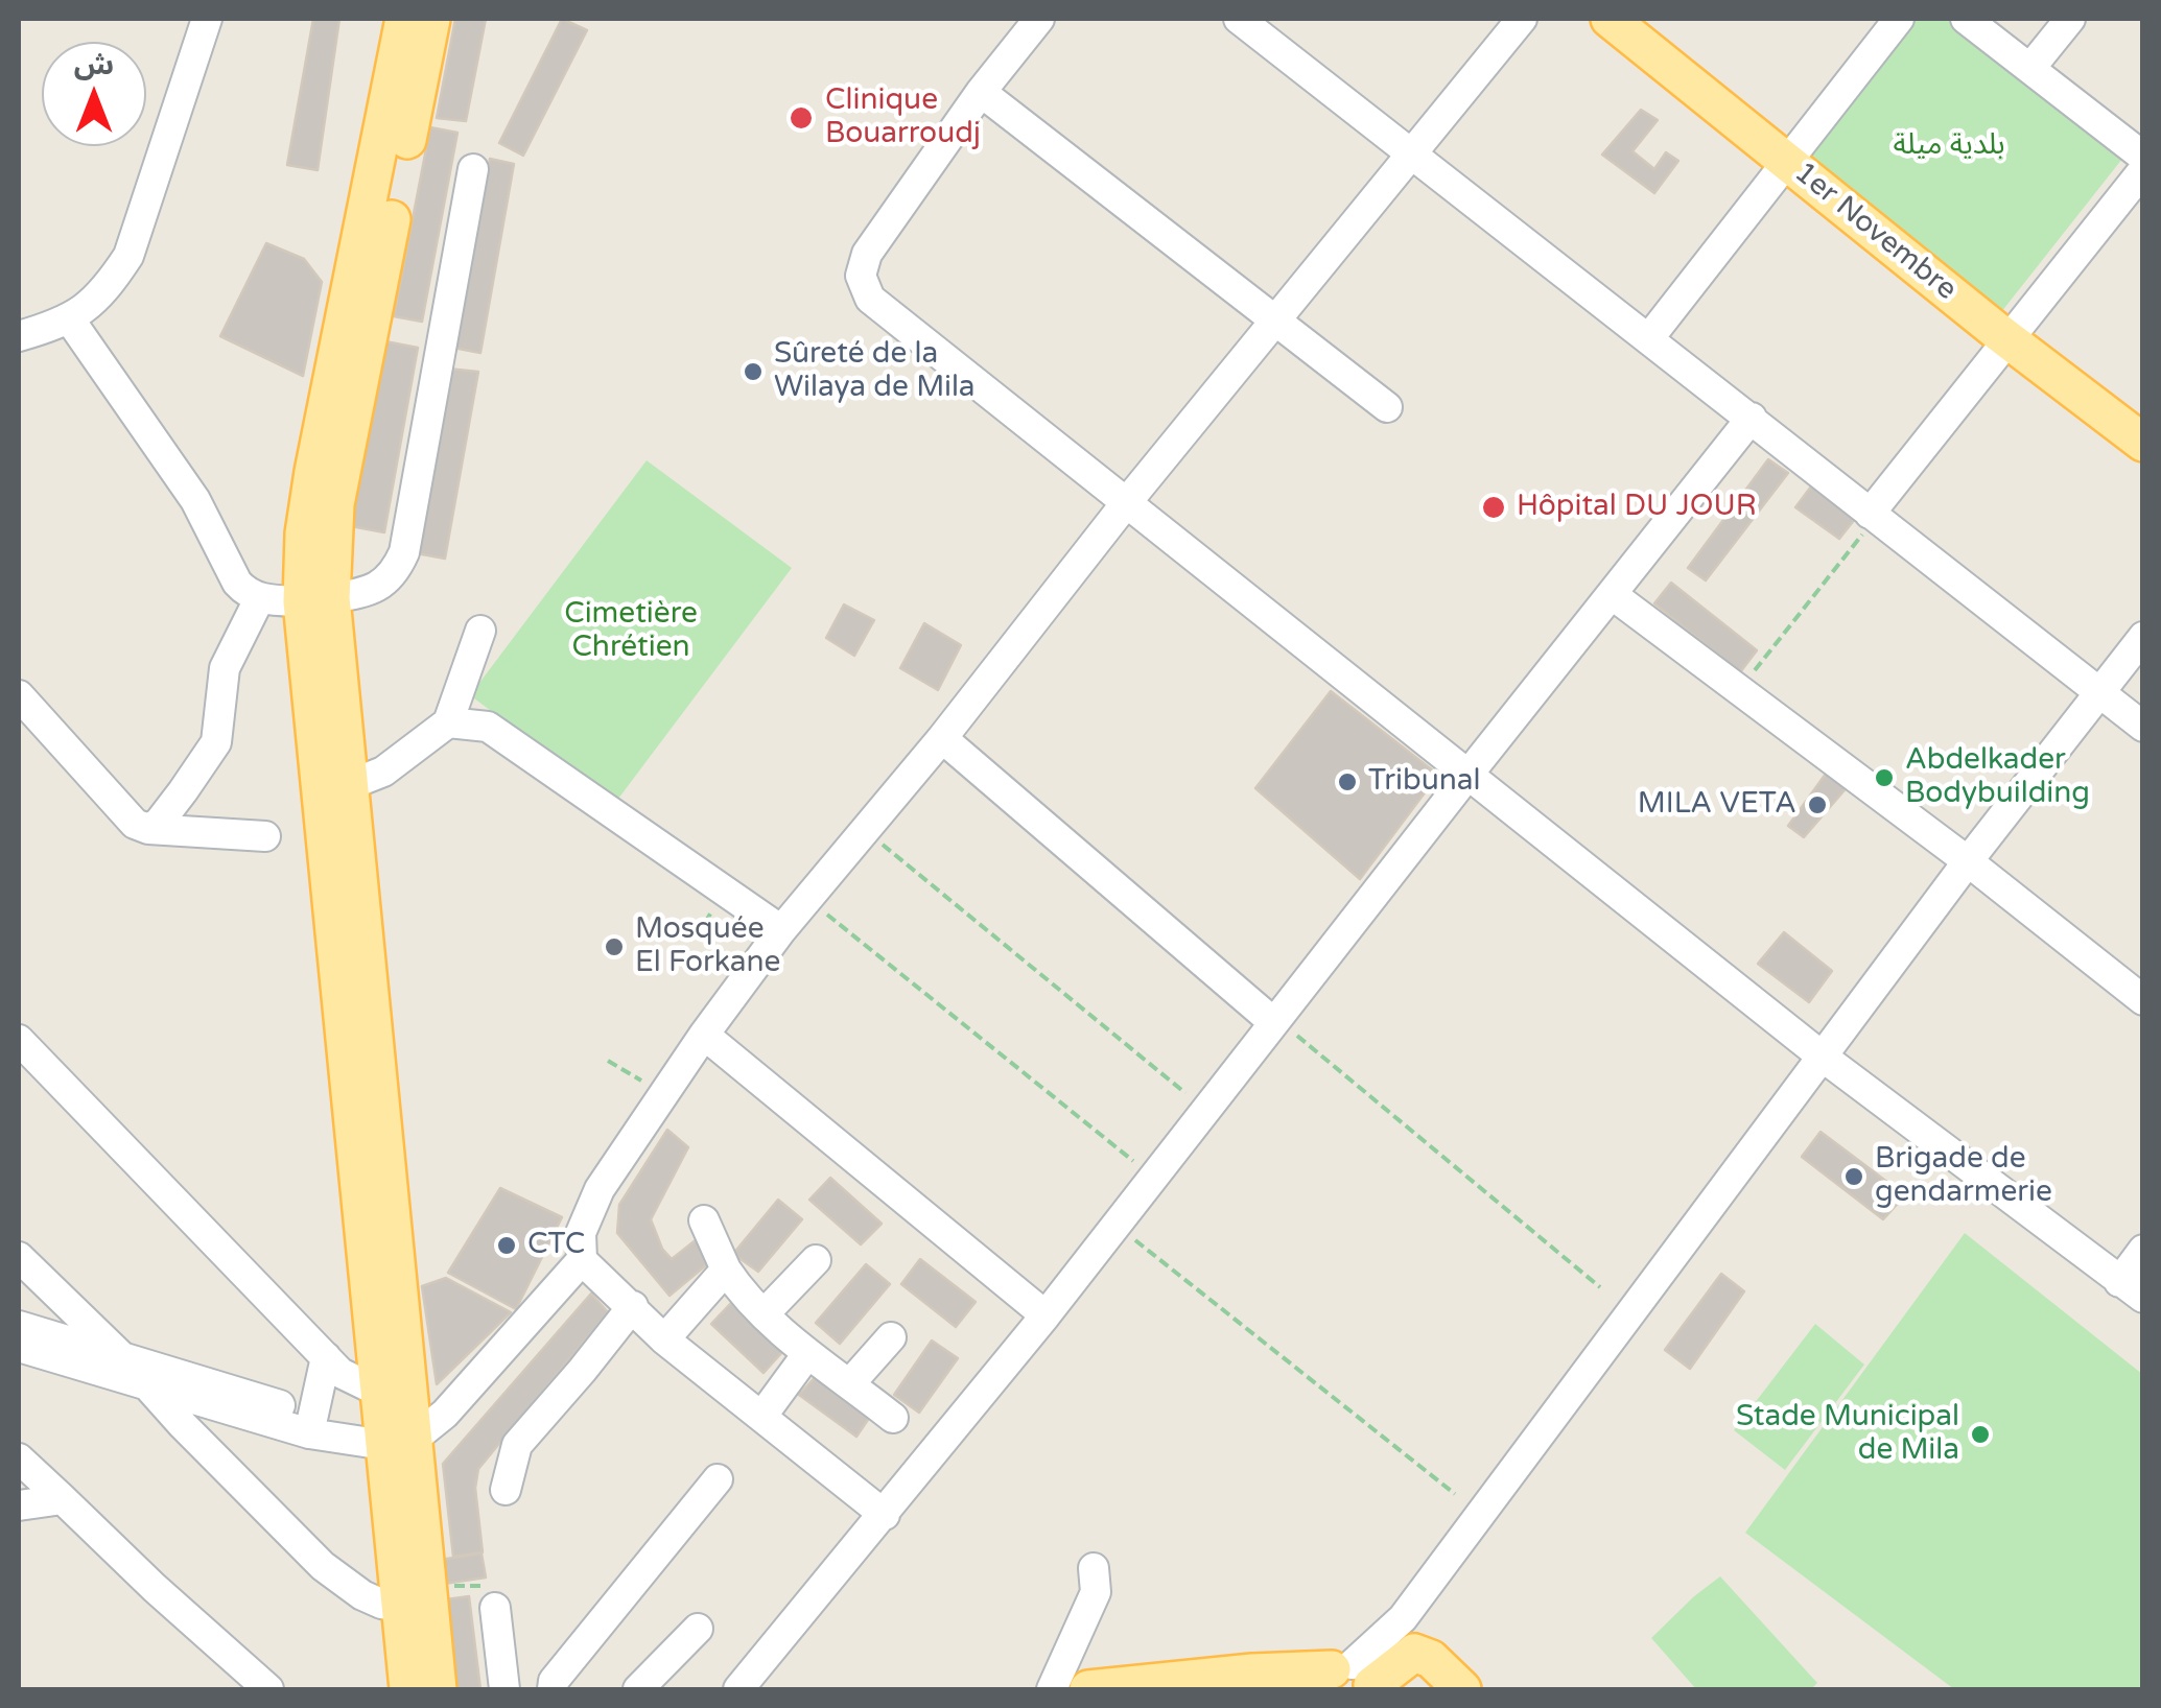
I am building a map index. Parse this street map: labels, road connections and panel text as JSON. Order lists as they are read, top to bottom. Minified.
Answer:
{"streets":{"main road":["1er Novembre"]},"parks":["بلدية ميلة","Cimetière Chrétien"],"places":["Clinique Bouarroudj","Sûreté de la Wilaya de Mila","Hôpital DU JOUR","Abdelkader Bodybuilding","Tribunal","MILA VETA","Mosquée El Forkane","Brigade de gendarmerie","CTC","Stade Municipal de Mila"],"north":"top"}
